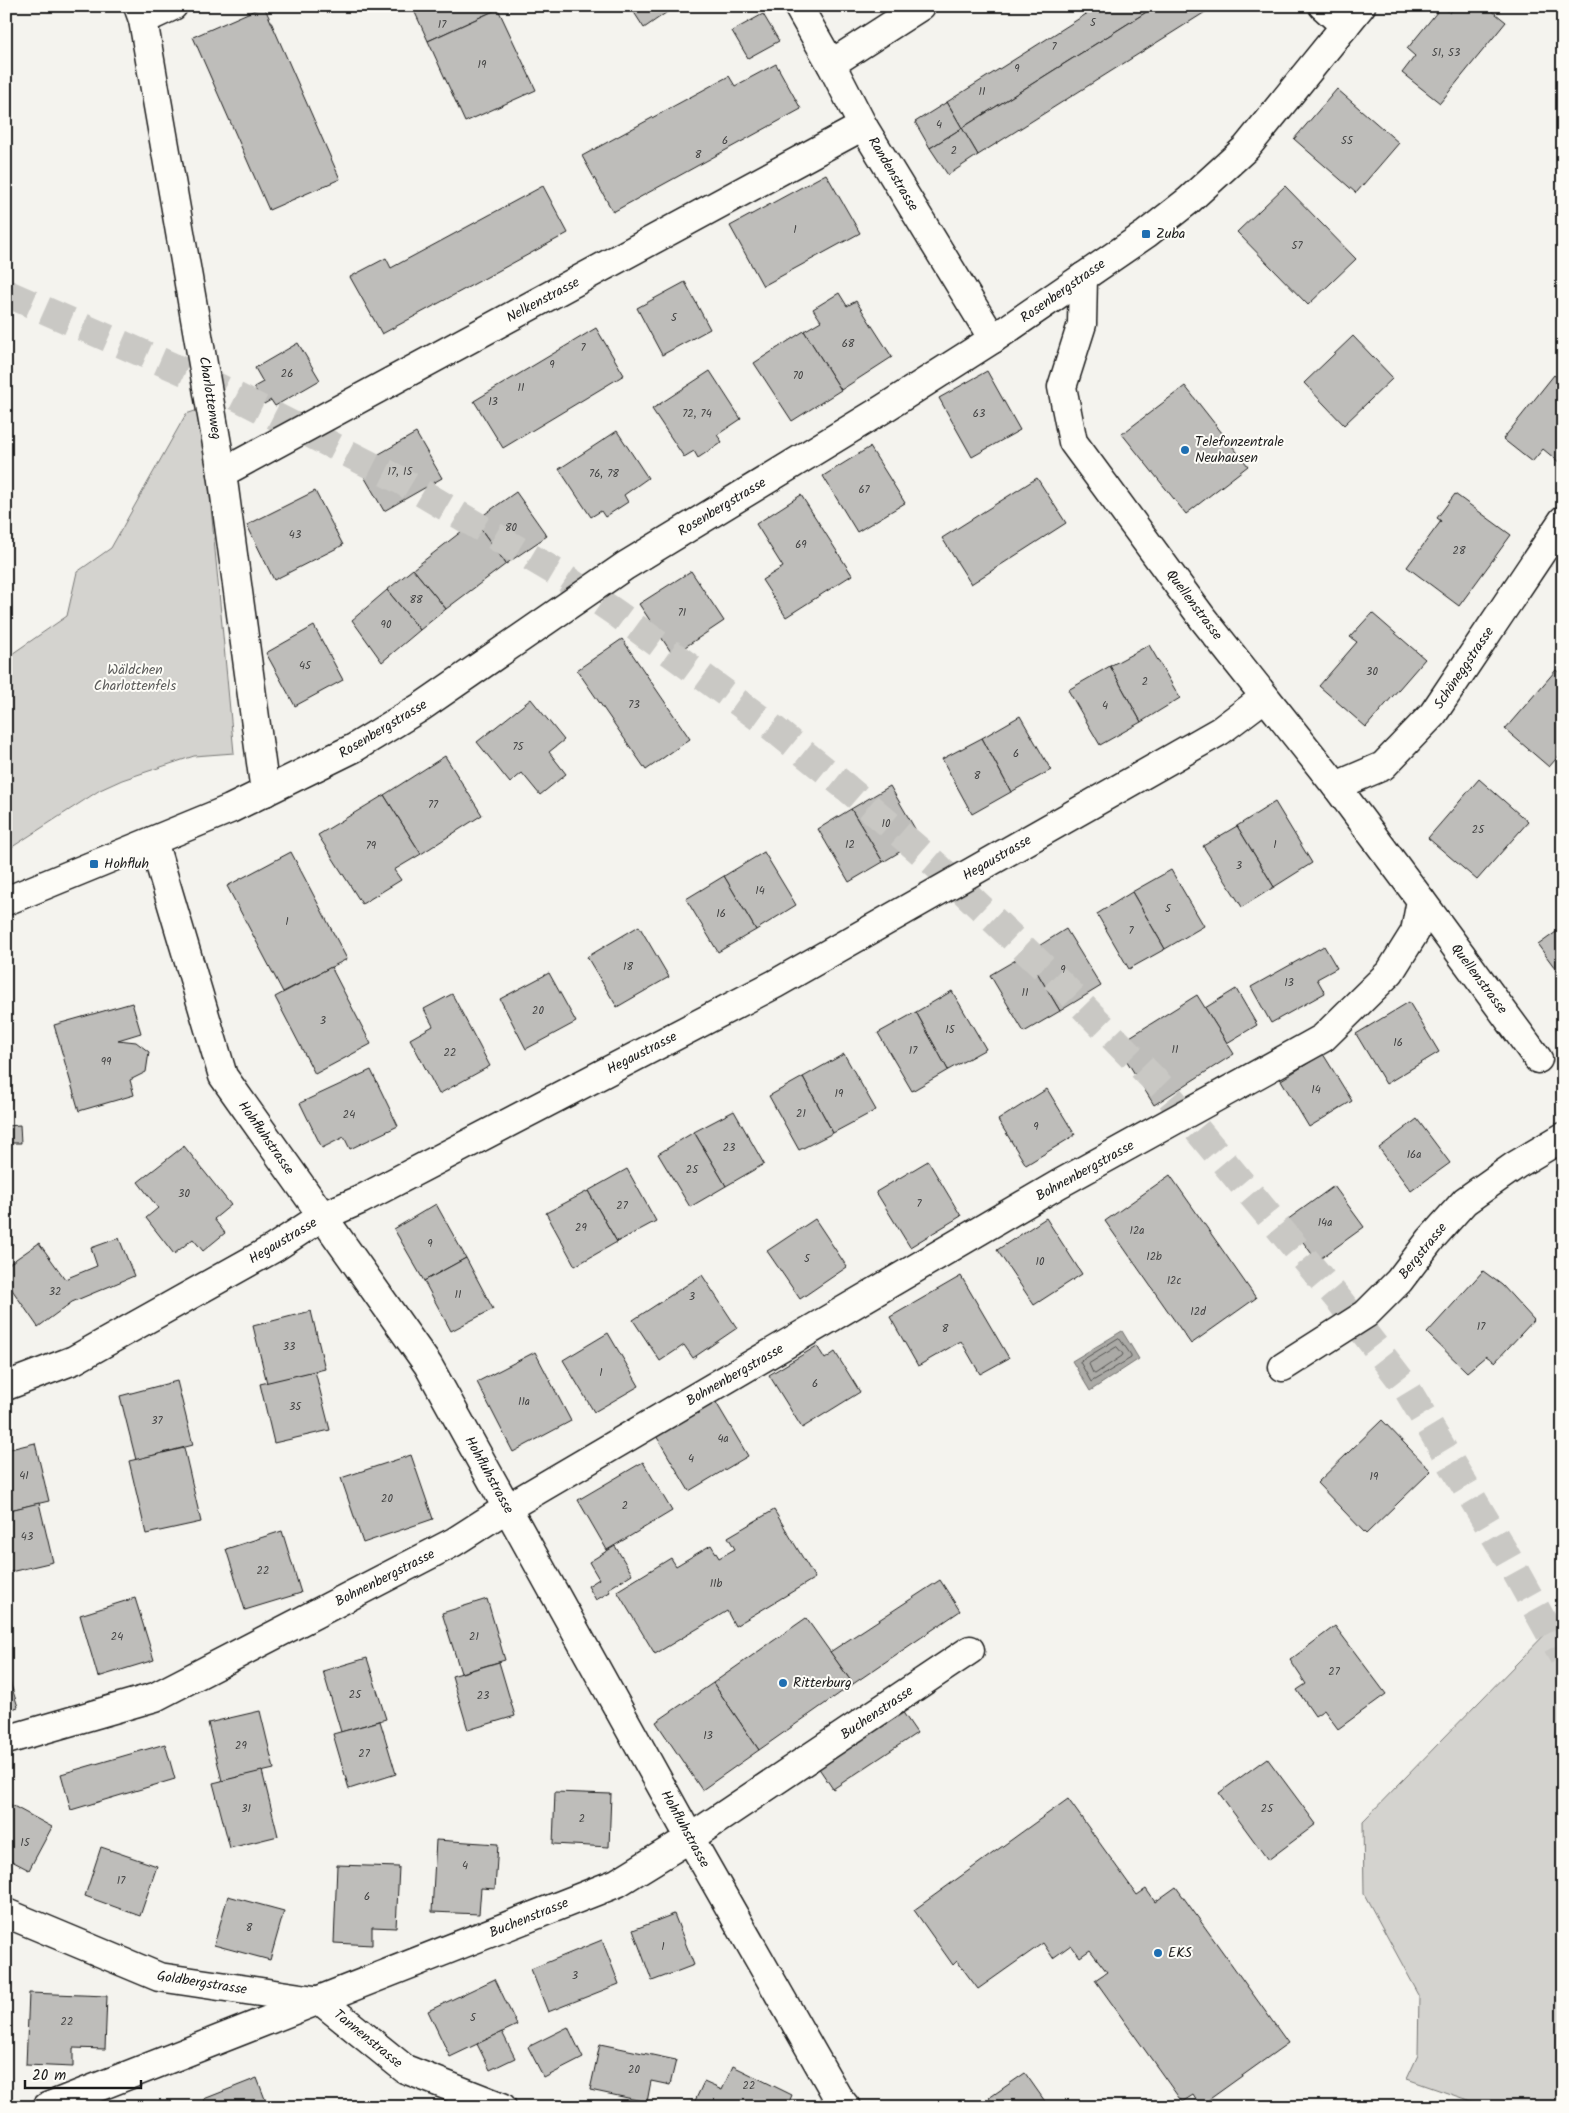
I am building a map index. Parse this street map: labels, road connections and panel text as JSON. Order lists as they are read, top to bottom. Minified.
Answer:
{"streets":{"street":["Randenstrasse","Rosenbergstrasse","Nelkenstrasse","Charlottenweg","Quellenstrasse","Schöneggstrasse","Hegaustrasse","Hohfluhstrasse","Bohnenbergstrasse","Bergstrasse","Buchenstrasse","Goldbergstrasse","Tannenstrasse"]},"crossings":[["Randenstrasse","Rosenbergstrasse"],["Randenstrasse","Nelkenstrasse"],["Rosenbergstrasse","Charlottenweg"],["Rosenbergstrasse","Quellenstrasse"],["Rosenbergstrasse","Hohfluhstrasse"],["Nelkenstrasse","Charlottenweg"],["Quellenstrasse","Schöneggstrasse"],["Quellenstrasse","Hegaustrasse"],["Quellenstrasse","Bohnenbergstrasse"],["Hegaustrasse","Hohfluhstrasse"],["Hohfluhstrasse","Bohnenbergstrasse"],["Hohfluhstrasse","Buchenstrasse"],["Buchenstrasse","Goldbergstrasse"],["Buchenstrasse","Tannenstrasse"],["Goldbergstrasse","Tannenstrasse"]],"parks":["Wäldchen Charlottenfels"],"places":{"transit":["Zuba","Hohfluh"],"other":["Telefonzentrale Neuhausen","Ritterburg","EKS"]},"house_numbers":["5","17","7","51, 53","19","9","11","4","6","55","2","8","1","57","5","68","7","9","26","70","11","13","72, 74","63","17, 15","76, 78","67","80","43","69","28","88","71","90","45","30","2","73","4","75","6","8","77","10","25","12","1","79","3","14","5","16","1","7","18","9","13","11","20","3","15","16","11","17","22","99","14","19","21","24","9","23","16a","25","30","7","27","14a","29","12a","9","12b","5","10","12c","32","11","3","12d","17","8","33","1","6","11a","35","37","4a","4","41","19","20","2","43","22","11b","24","21","27","25","23","13","29","27","31","25","2","15","4","17","6","8","1","3","5","22","20","22"],"scale_bar":"20 m"}
